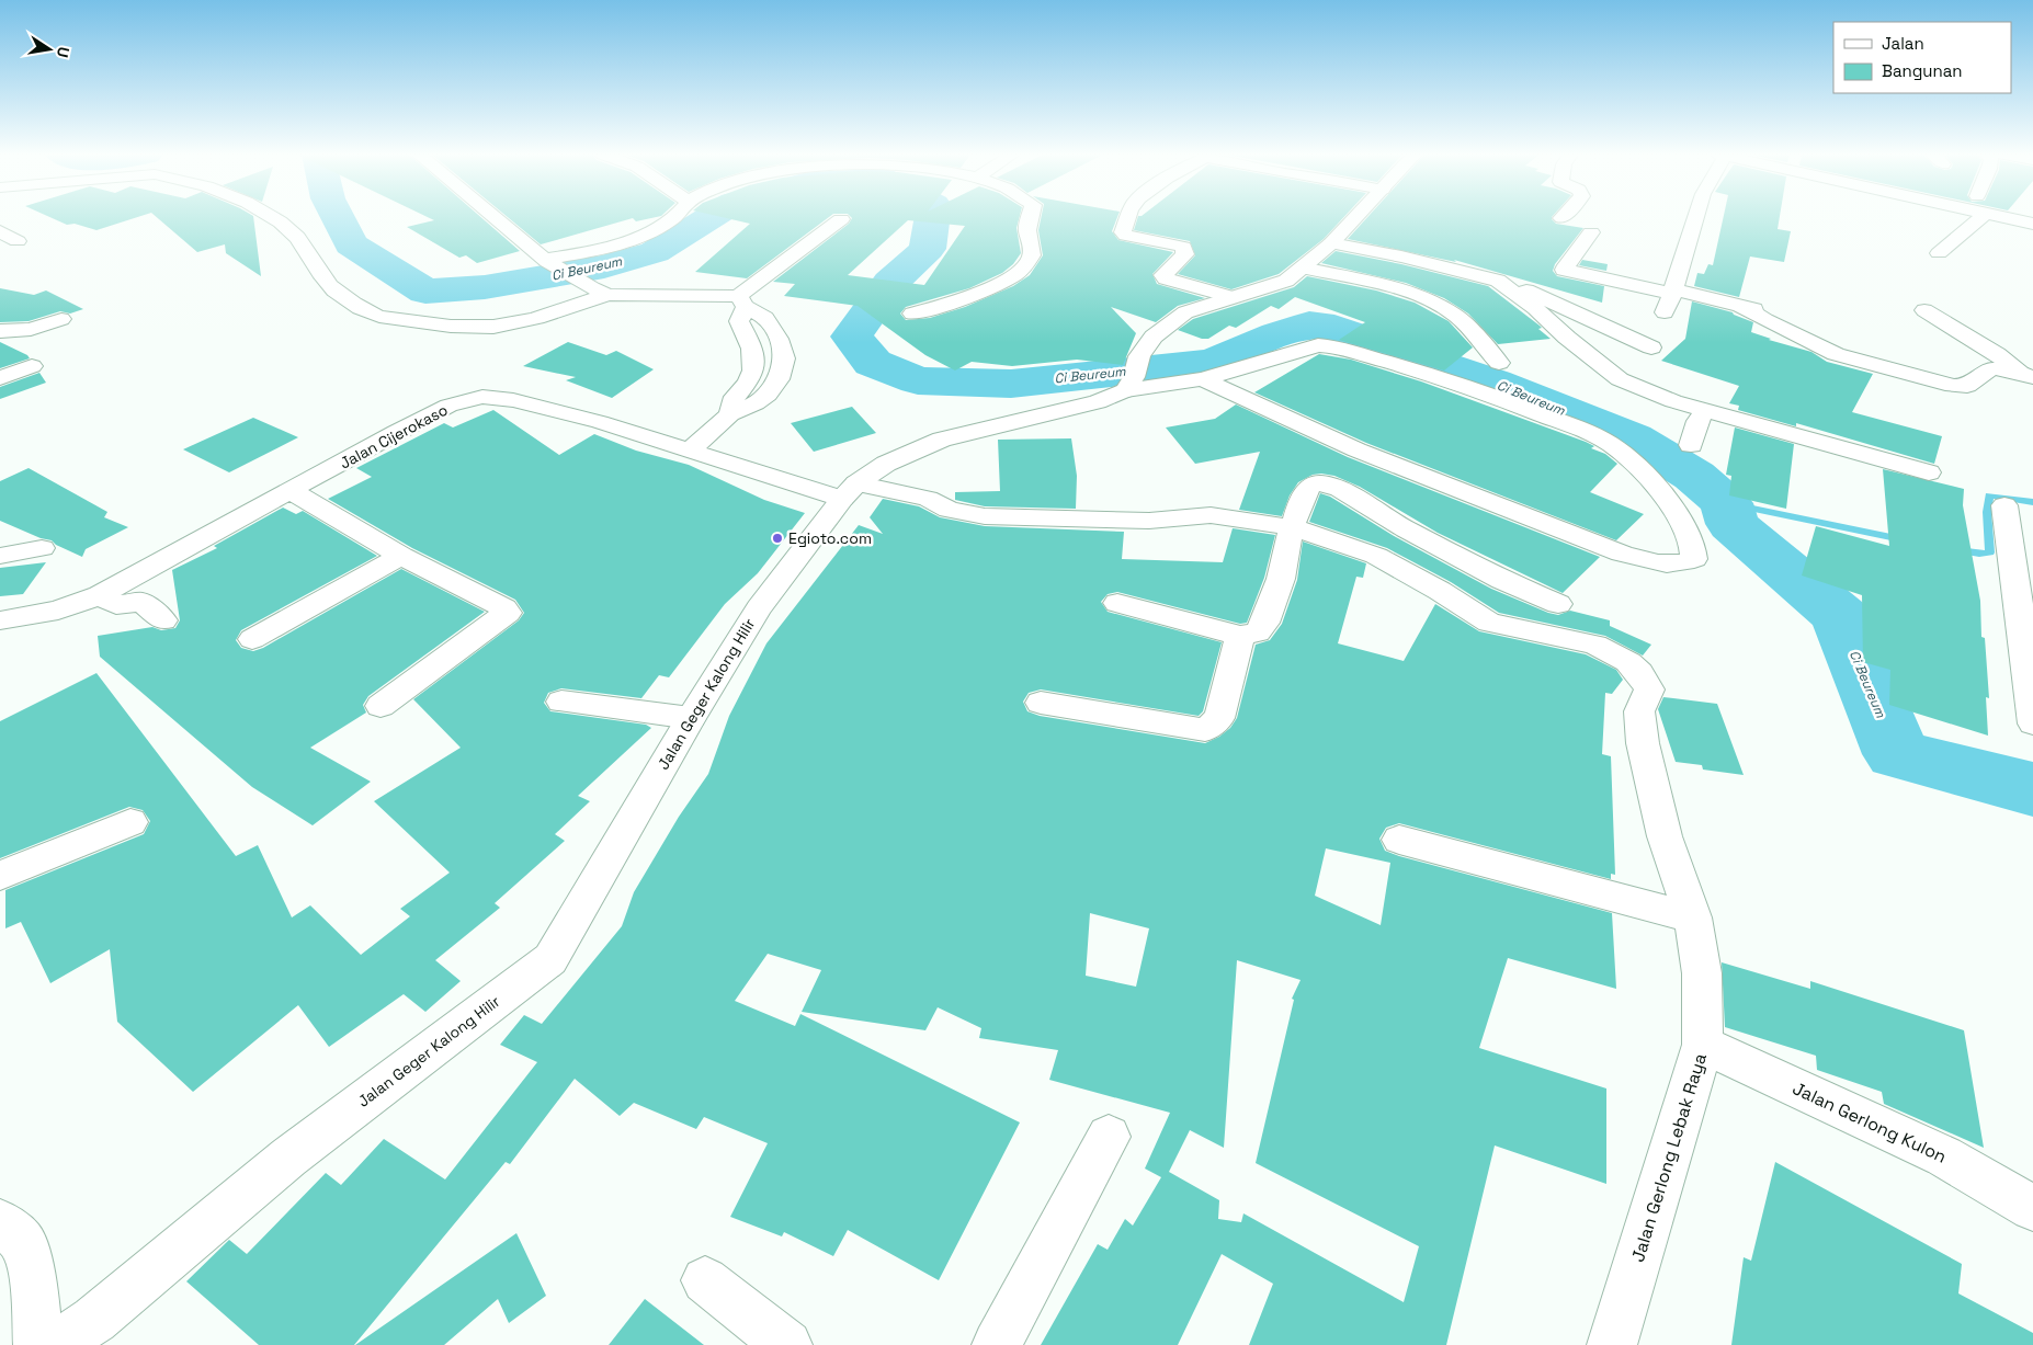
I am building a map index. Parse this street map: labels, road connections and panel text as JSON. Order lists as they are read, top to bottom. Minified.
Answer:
{"streets":{"street":["Jalan Cijerokaso","Jalan Geger Kalong Hilir","Jalan Gerlong Kulon","Jalan Gerlong Lebak Raya"]},"crossings":[["Jalan Cijerokaso","Jalan Geger Kalong Hilir"],["Jalan Cijerokaso","Jalan Gerlong Lebak Raya"],["Jalan Gerlong Kulon","Jalan Gerlong Lebak Raya"]],"water":["Ci Beureum"],"places":["Egioto.com"],"legend":["Jalan","Bangunan"],"north":"right"}
